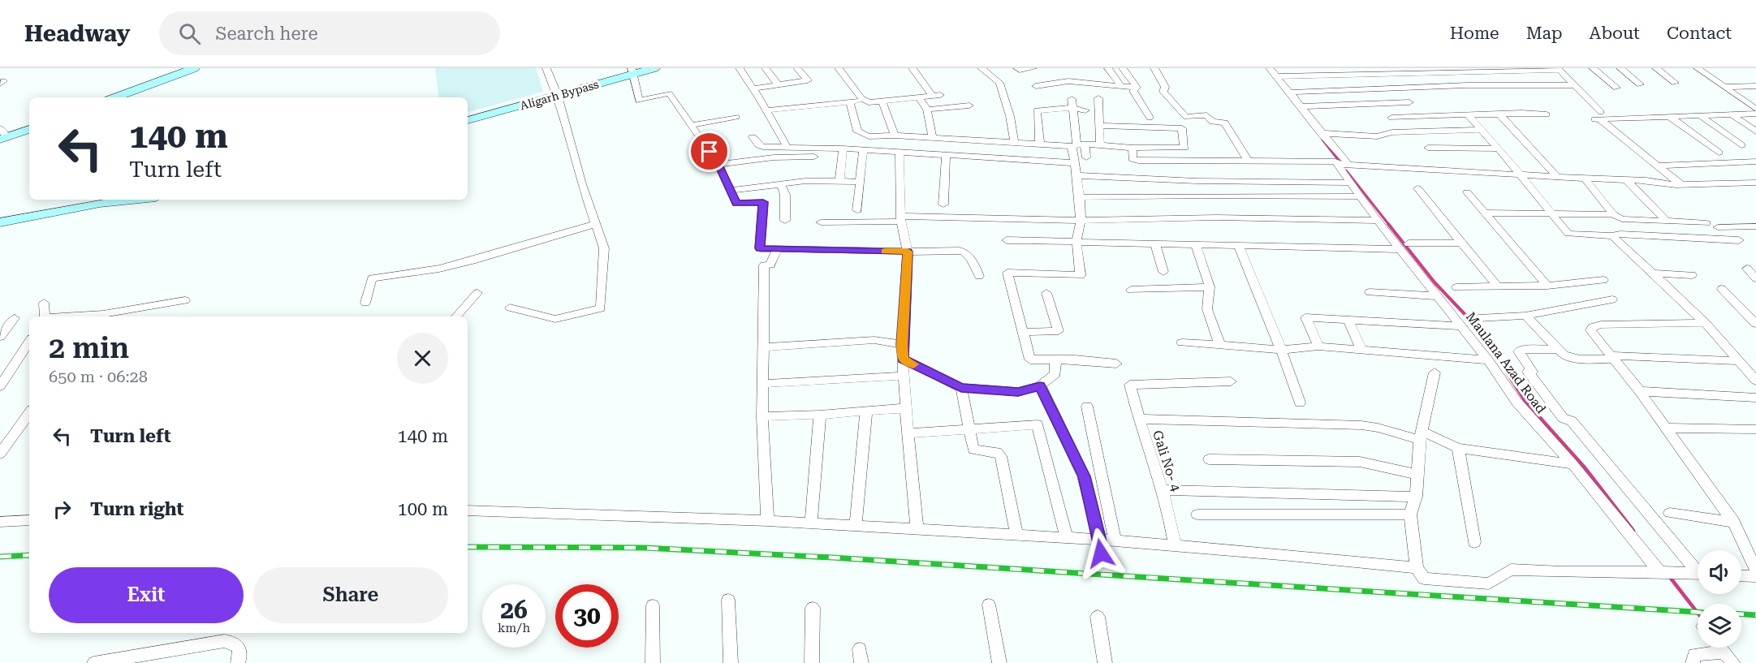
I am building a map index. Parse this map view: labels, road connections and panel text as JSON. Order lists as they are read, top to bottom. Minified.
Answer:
{"streets":{"main road":["Aligarh Bypass"],"street":["Maulana Azad Road","Gali No- 4"]},"page":{"header":"Headway","search":"Search here","nav":["Home","Map","About","Contact"],"turn":["140 m","Turn left"],"heading":["2 min","650 m · 06:28"],"list":[{"name":"Turn left","value":"140 m"},{"name":"Turn right","value":"100 m"}],"buttons":["Exit","Share"],"speed":"26 km/h","limit":"30"}}
